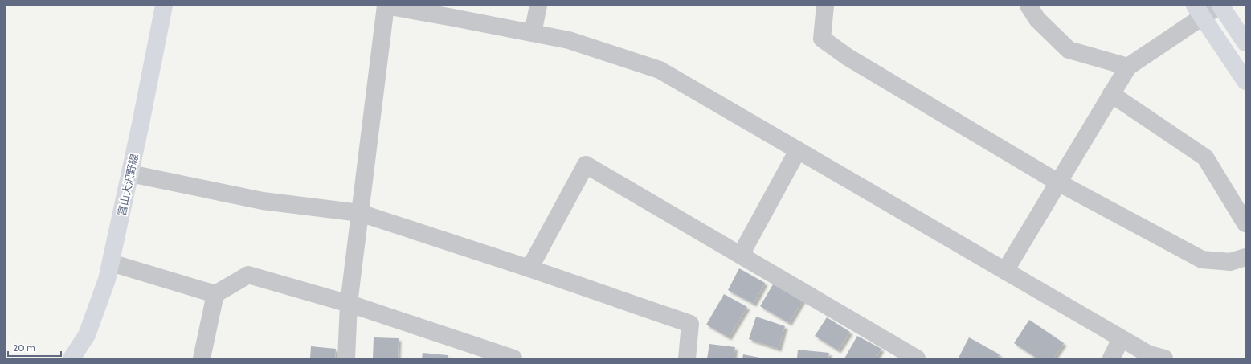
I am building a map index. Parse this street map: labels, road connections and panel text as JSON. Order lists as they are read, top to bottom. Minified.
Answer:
{"streets":{"main road":["富山大沢野線"]},"scale_bar":"20 m"}
